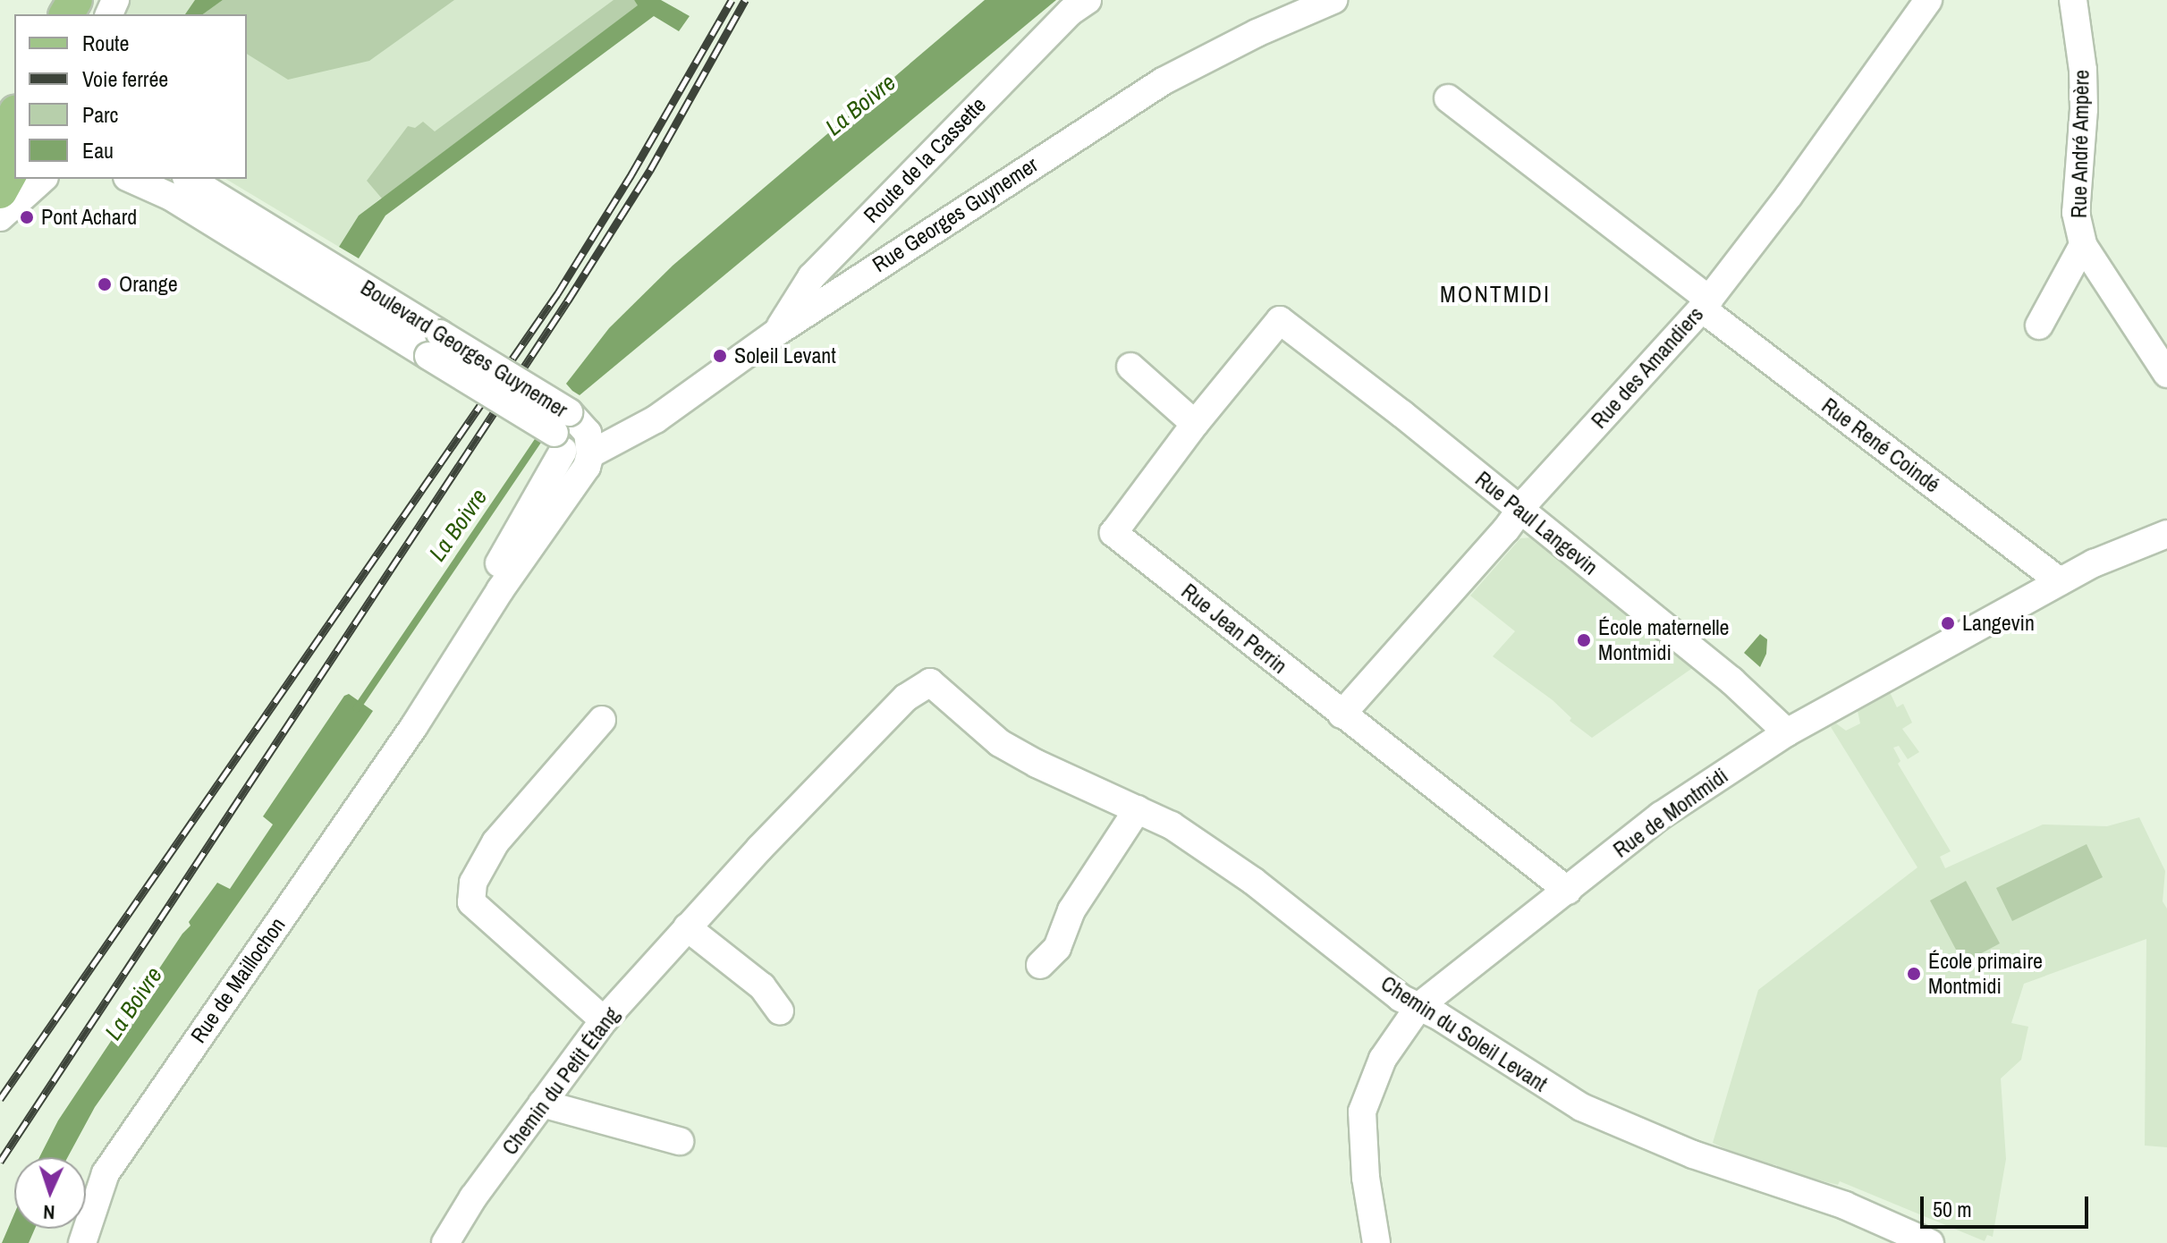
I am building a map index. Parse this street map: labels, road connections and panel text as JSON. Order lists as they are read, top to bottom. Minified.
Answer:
{"streets":{"street":["Rue André Ampère","Route de la Cassette","Rue Georges Guynemer","Boulevard Georges Guynemer","Rue des Amandiers","Rue René Coindé","Rue Paul Langevin","Rue Jean Perrin","Rue de Montmidi","Rue de Maillochon","Chemin du Soleil Levant","Chemin du Petit Étang"]},"crossings":[["Route de la Cassette","Rue Georges Guynemer"],["Rue Georges Guynemer","Boulevard Georges Guynemer"],["Rue Georges Guynemer","Rue de Maillochon"],["Boulevard Georges Guynemer","Rue de Maillochon"],["Rue des Amandiers","Rue René Coindé"],["Rue des Amandiers","Rue Paul Langevin"],["Rue des Amandiers","Rue Jean Perrin"],["Rue René Coindé","Rue de Montmidi"],["Rue Paul Langevin","Rue Jean Perrin"],["Rue Paul Langevin","Rue de Montmidi"],["Rue Jean Perrin","Rue de Montmidi"],["Rue de Montmidi","Chemin du Soleil Levant"],["Chemin du Soleil Levant","Chemin du Petit Étang"]],"districts":["MONTMIDI"],"water":["La Boivre"],"places":["Pont Achard","Orange","Soleil Levant","Langevin","École maternelle Montmidi","École primaire Montmidi"],"legend":["Route","Voie ferrée","Parc","Eau"],"scale_bar":"50 m","north":"bottom"}
